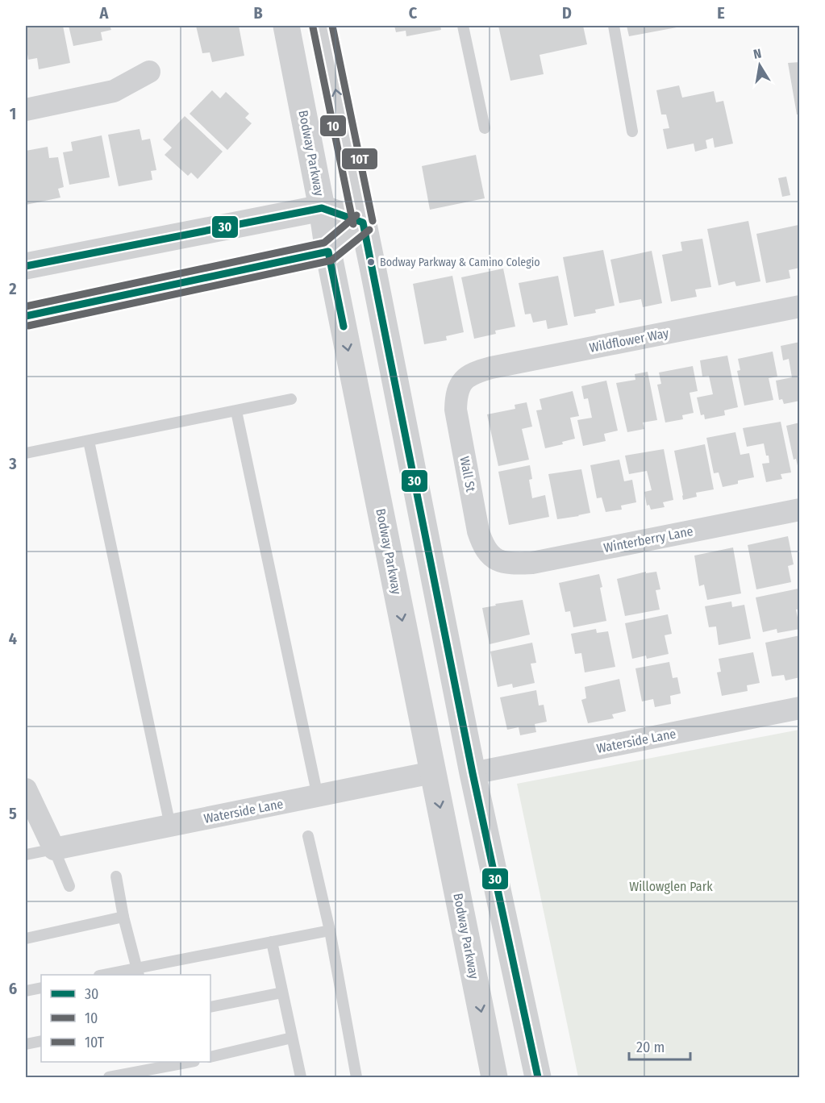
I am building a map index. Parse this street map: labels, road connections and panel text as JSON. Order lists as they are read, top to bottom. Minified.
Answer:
{"streets":{"street":["Bodway Parkway","Wildflower Way","Wall St","Winterberry Lane","Waterside Lane"]},"crossings":[["Bodway Parkway","Waterside Lane"],["Wildflower Way","Wall St"],["Wall St","Winterberry Lane"]],"parks":["Willowglen Park"],"places":["Bodway Parkway & Camino Colegio"],"lines":["transit line 10T","transit line 10","transit line 30"],"legend":["30","10","10T"],"scale_bar":"20 m","north":"top","grid":{"columns":["A","B","C","D","E"],"rows":["1","2","3","4","5","6"]}}
